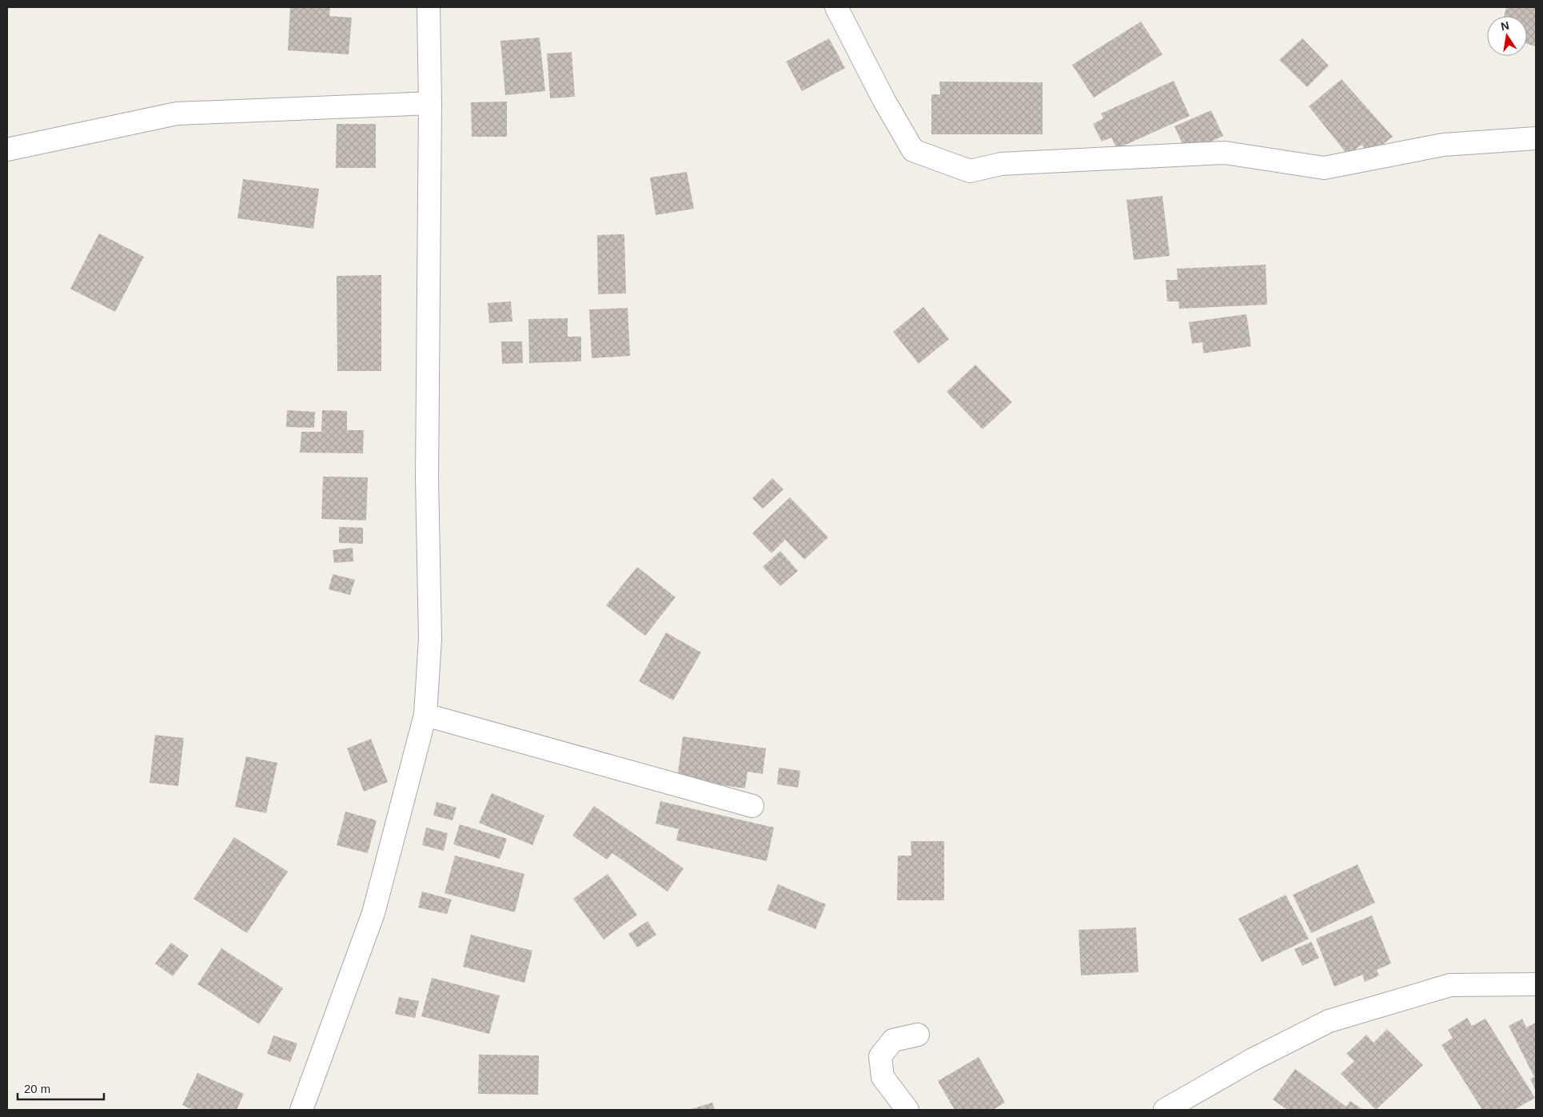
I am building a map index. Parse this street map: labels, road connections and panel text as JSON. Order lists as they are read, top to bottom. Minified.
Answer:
{"scale_bar":"20 m","north":"top"}
